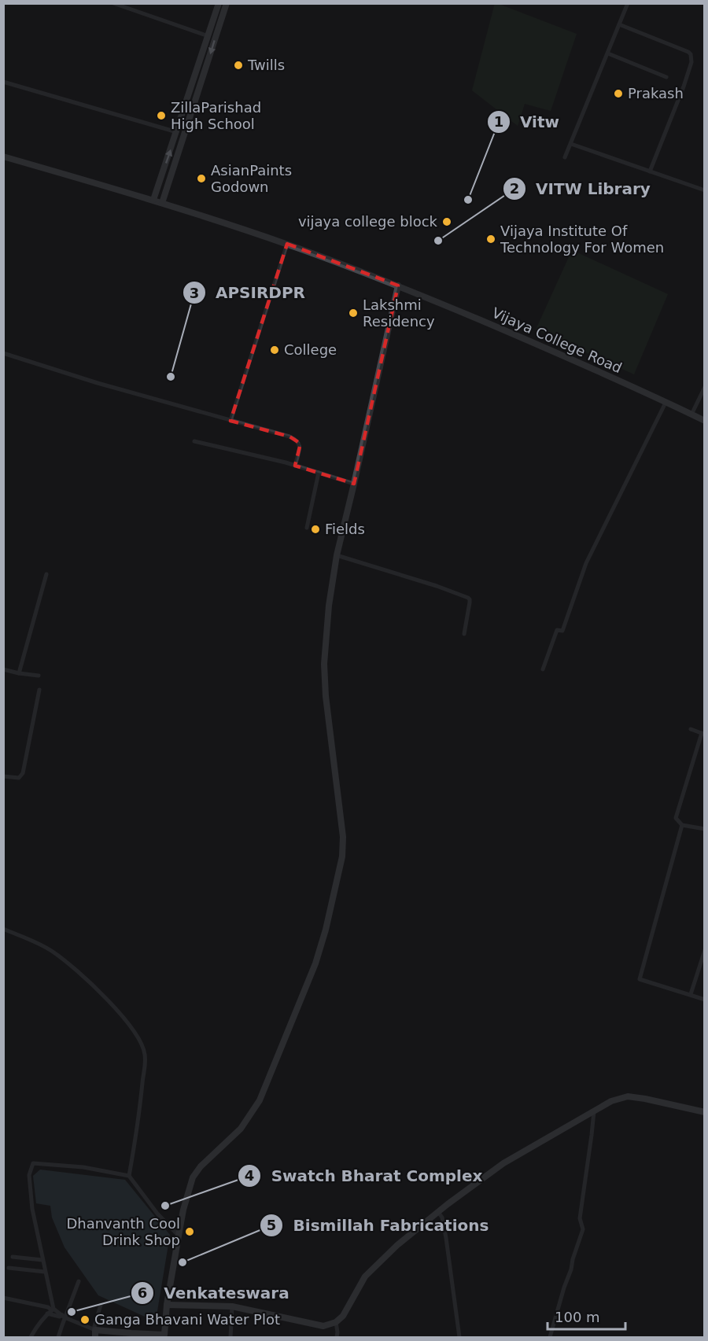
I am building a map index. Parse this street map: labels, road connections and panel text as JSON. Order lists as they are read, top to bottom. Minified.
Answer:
{"streets":{"main road":["Vijaya College Road"]},"places":["Twills","Prakash","ZillaParishad High School","AsianPaints Godown","Vitw","vijaya college block","Vijaya Institute Of Technology For Women","VITW Library","Lakshmi Residency","College","APSIRDPR","Fields","Swatch Bharat Complex","Dhanvanth Cool Drink Shop","Bismillah Fabrications","Venkateswara","Ganga Bhavani Water Plot"],"scale_bar":"100 m"}
